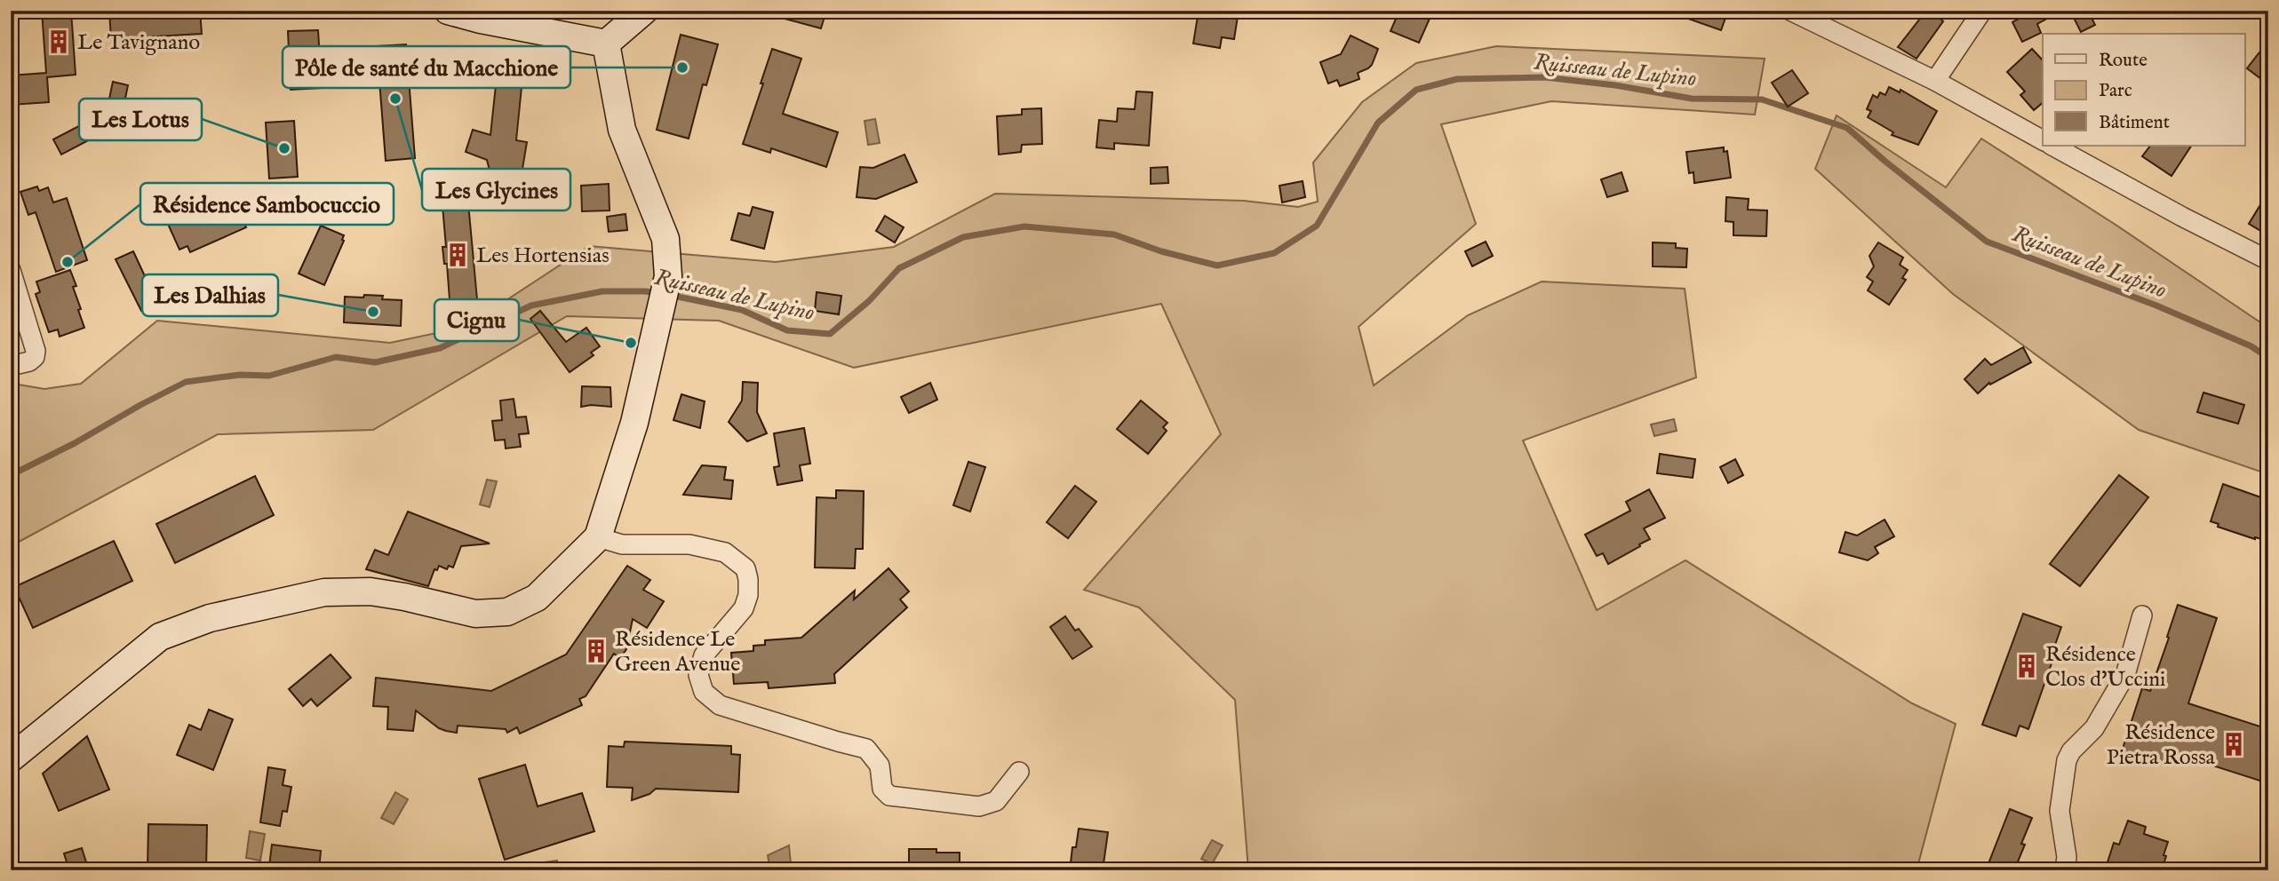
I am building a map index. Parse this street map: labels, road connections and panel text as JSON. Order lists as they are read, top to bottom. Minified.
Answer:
{"water":["Ruisseau de Lupino"],"places":{"building":["Le Tavignano","Les Hortensias","Résidence Le Green Avenue","Résidence Clos d'Uccini","Résidence Pietra Rossa"],"other":["Pôle de santé du Macchione","Les Glycines","Les Lotus","Résidence Sambocuccio","Les Dalhias","Cignu"]},"legend":["Route","Parc","Bâtiment"]}
